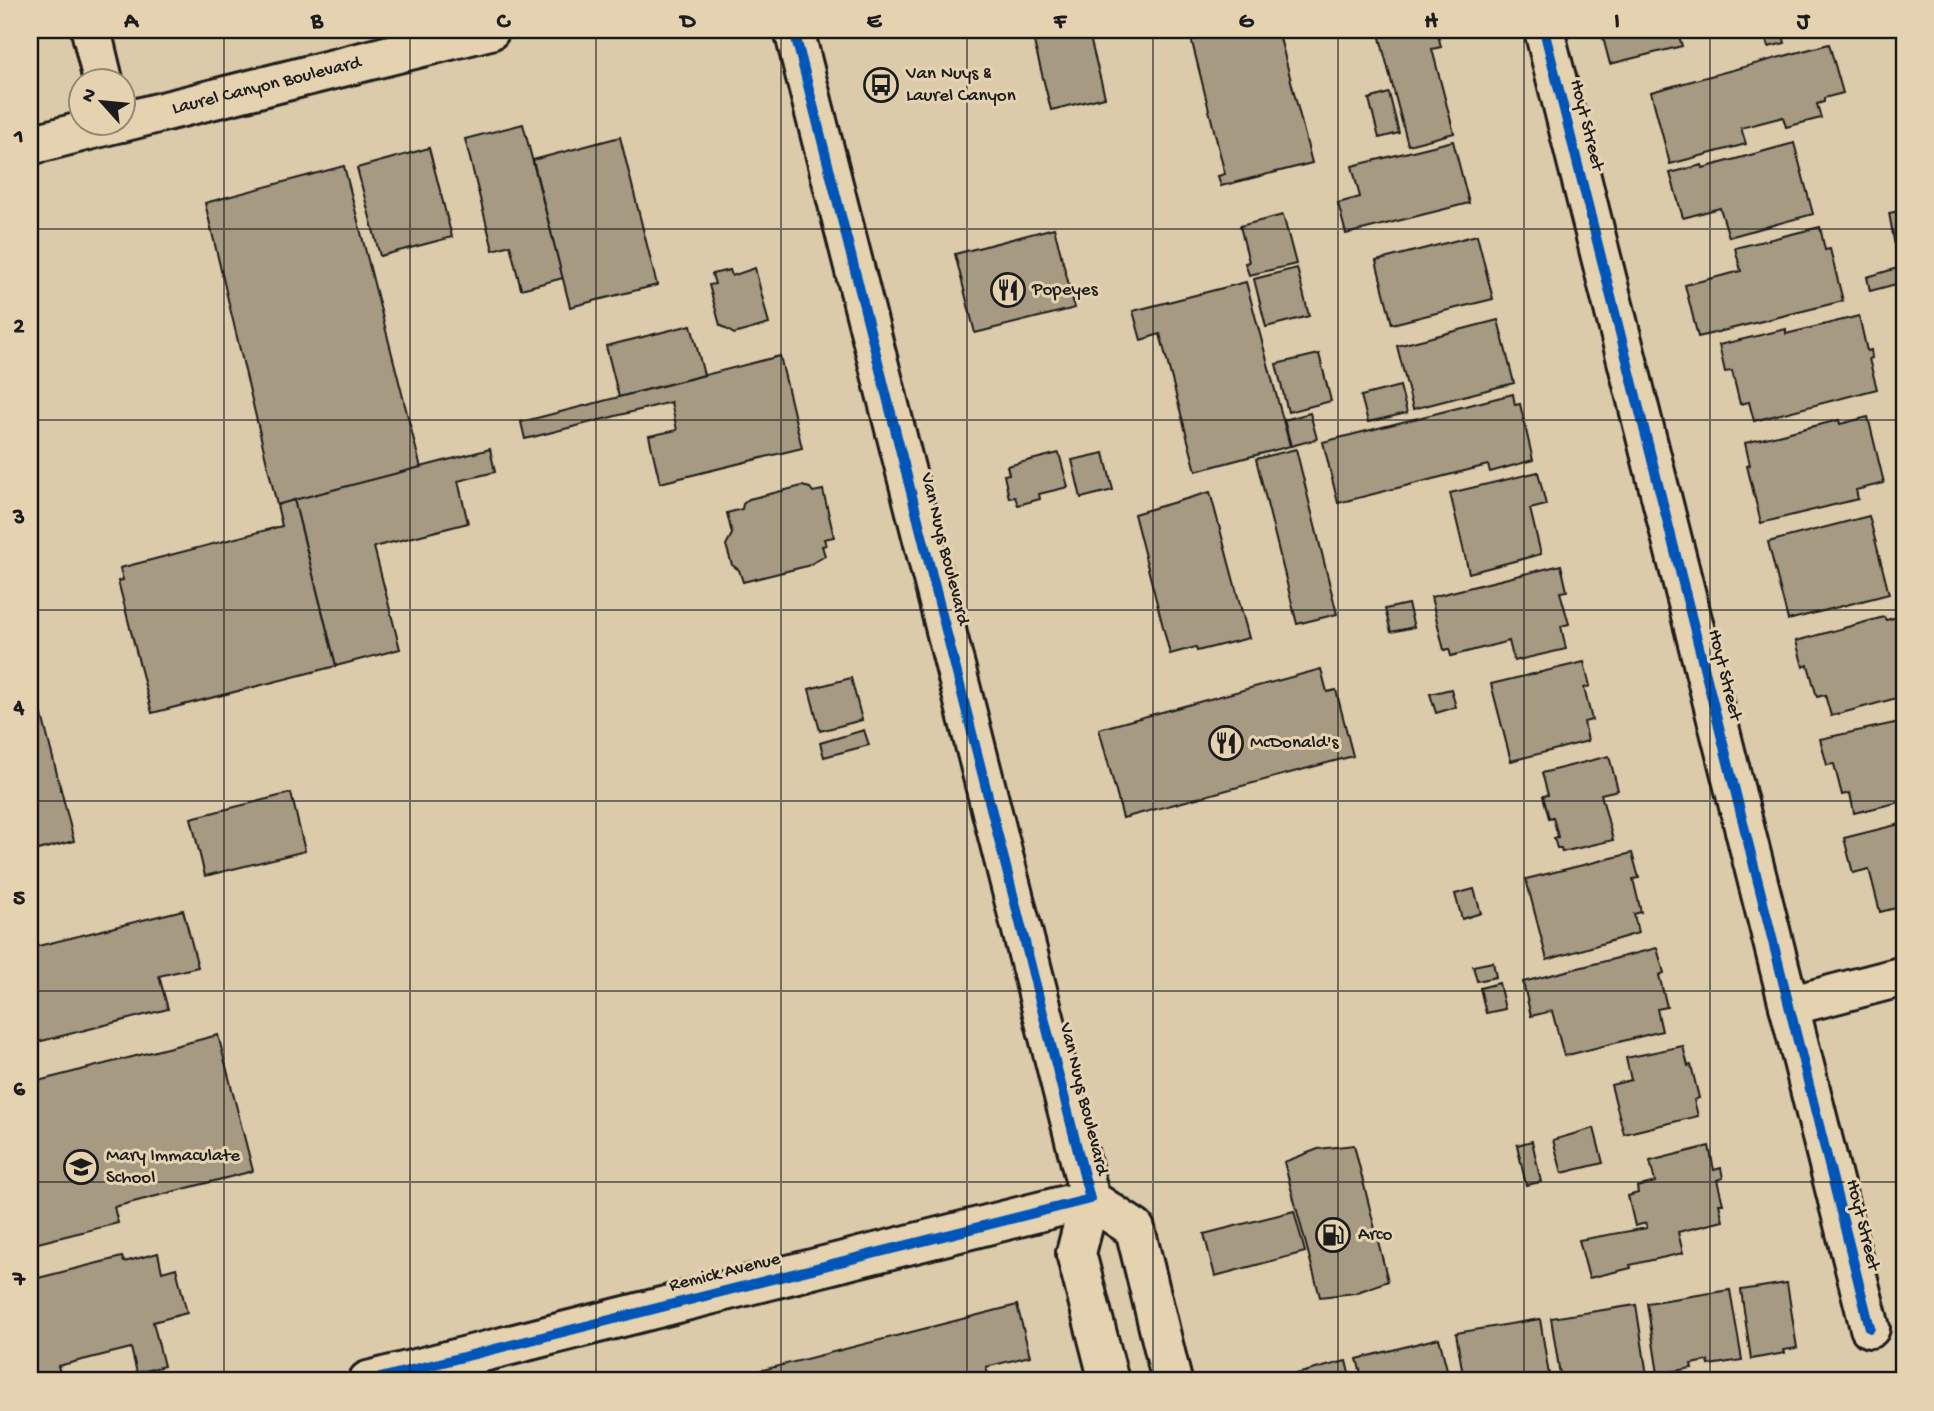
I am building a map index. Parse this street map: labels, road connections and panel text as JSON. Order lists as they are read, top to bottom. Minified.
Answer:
{"streets":{"street":["Laurel Canyon Boulevard","Hoyt Street","Van Nuys Boulevard","Remick Avenue"]},"crossings":[["Van Nuys Boulevard","Remick Avenue"]],"places":{"bus stop":["Van Nuys & Laurel Canyon"],"restaurant":["Popeyes","McDonald's"],"school or university":["Mary Immaculate School"],"fuel station":["Arco"]},"north":"top left","grid":{"columns":["A","B","C","D","E","F","G","H","I","J"],"rows":["1","2","3","4","5","6","7"]}}
